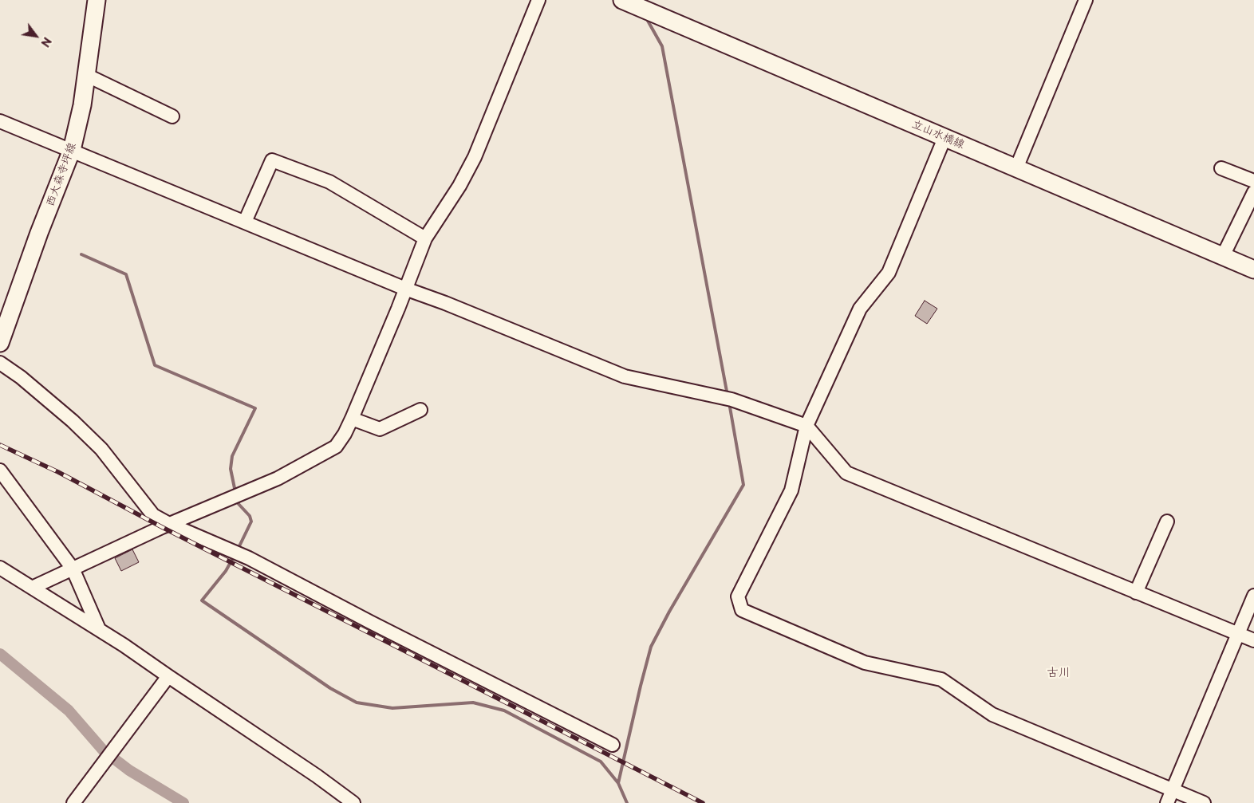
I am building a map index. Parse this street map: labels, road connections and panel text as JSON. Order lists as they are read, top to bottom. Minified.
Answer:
{"streets":{"main road":["立山水橋線","西大森寺坪線"]},"districts":["古川"],"north":"bottom right"}
